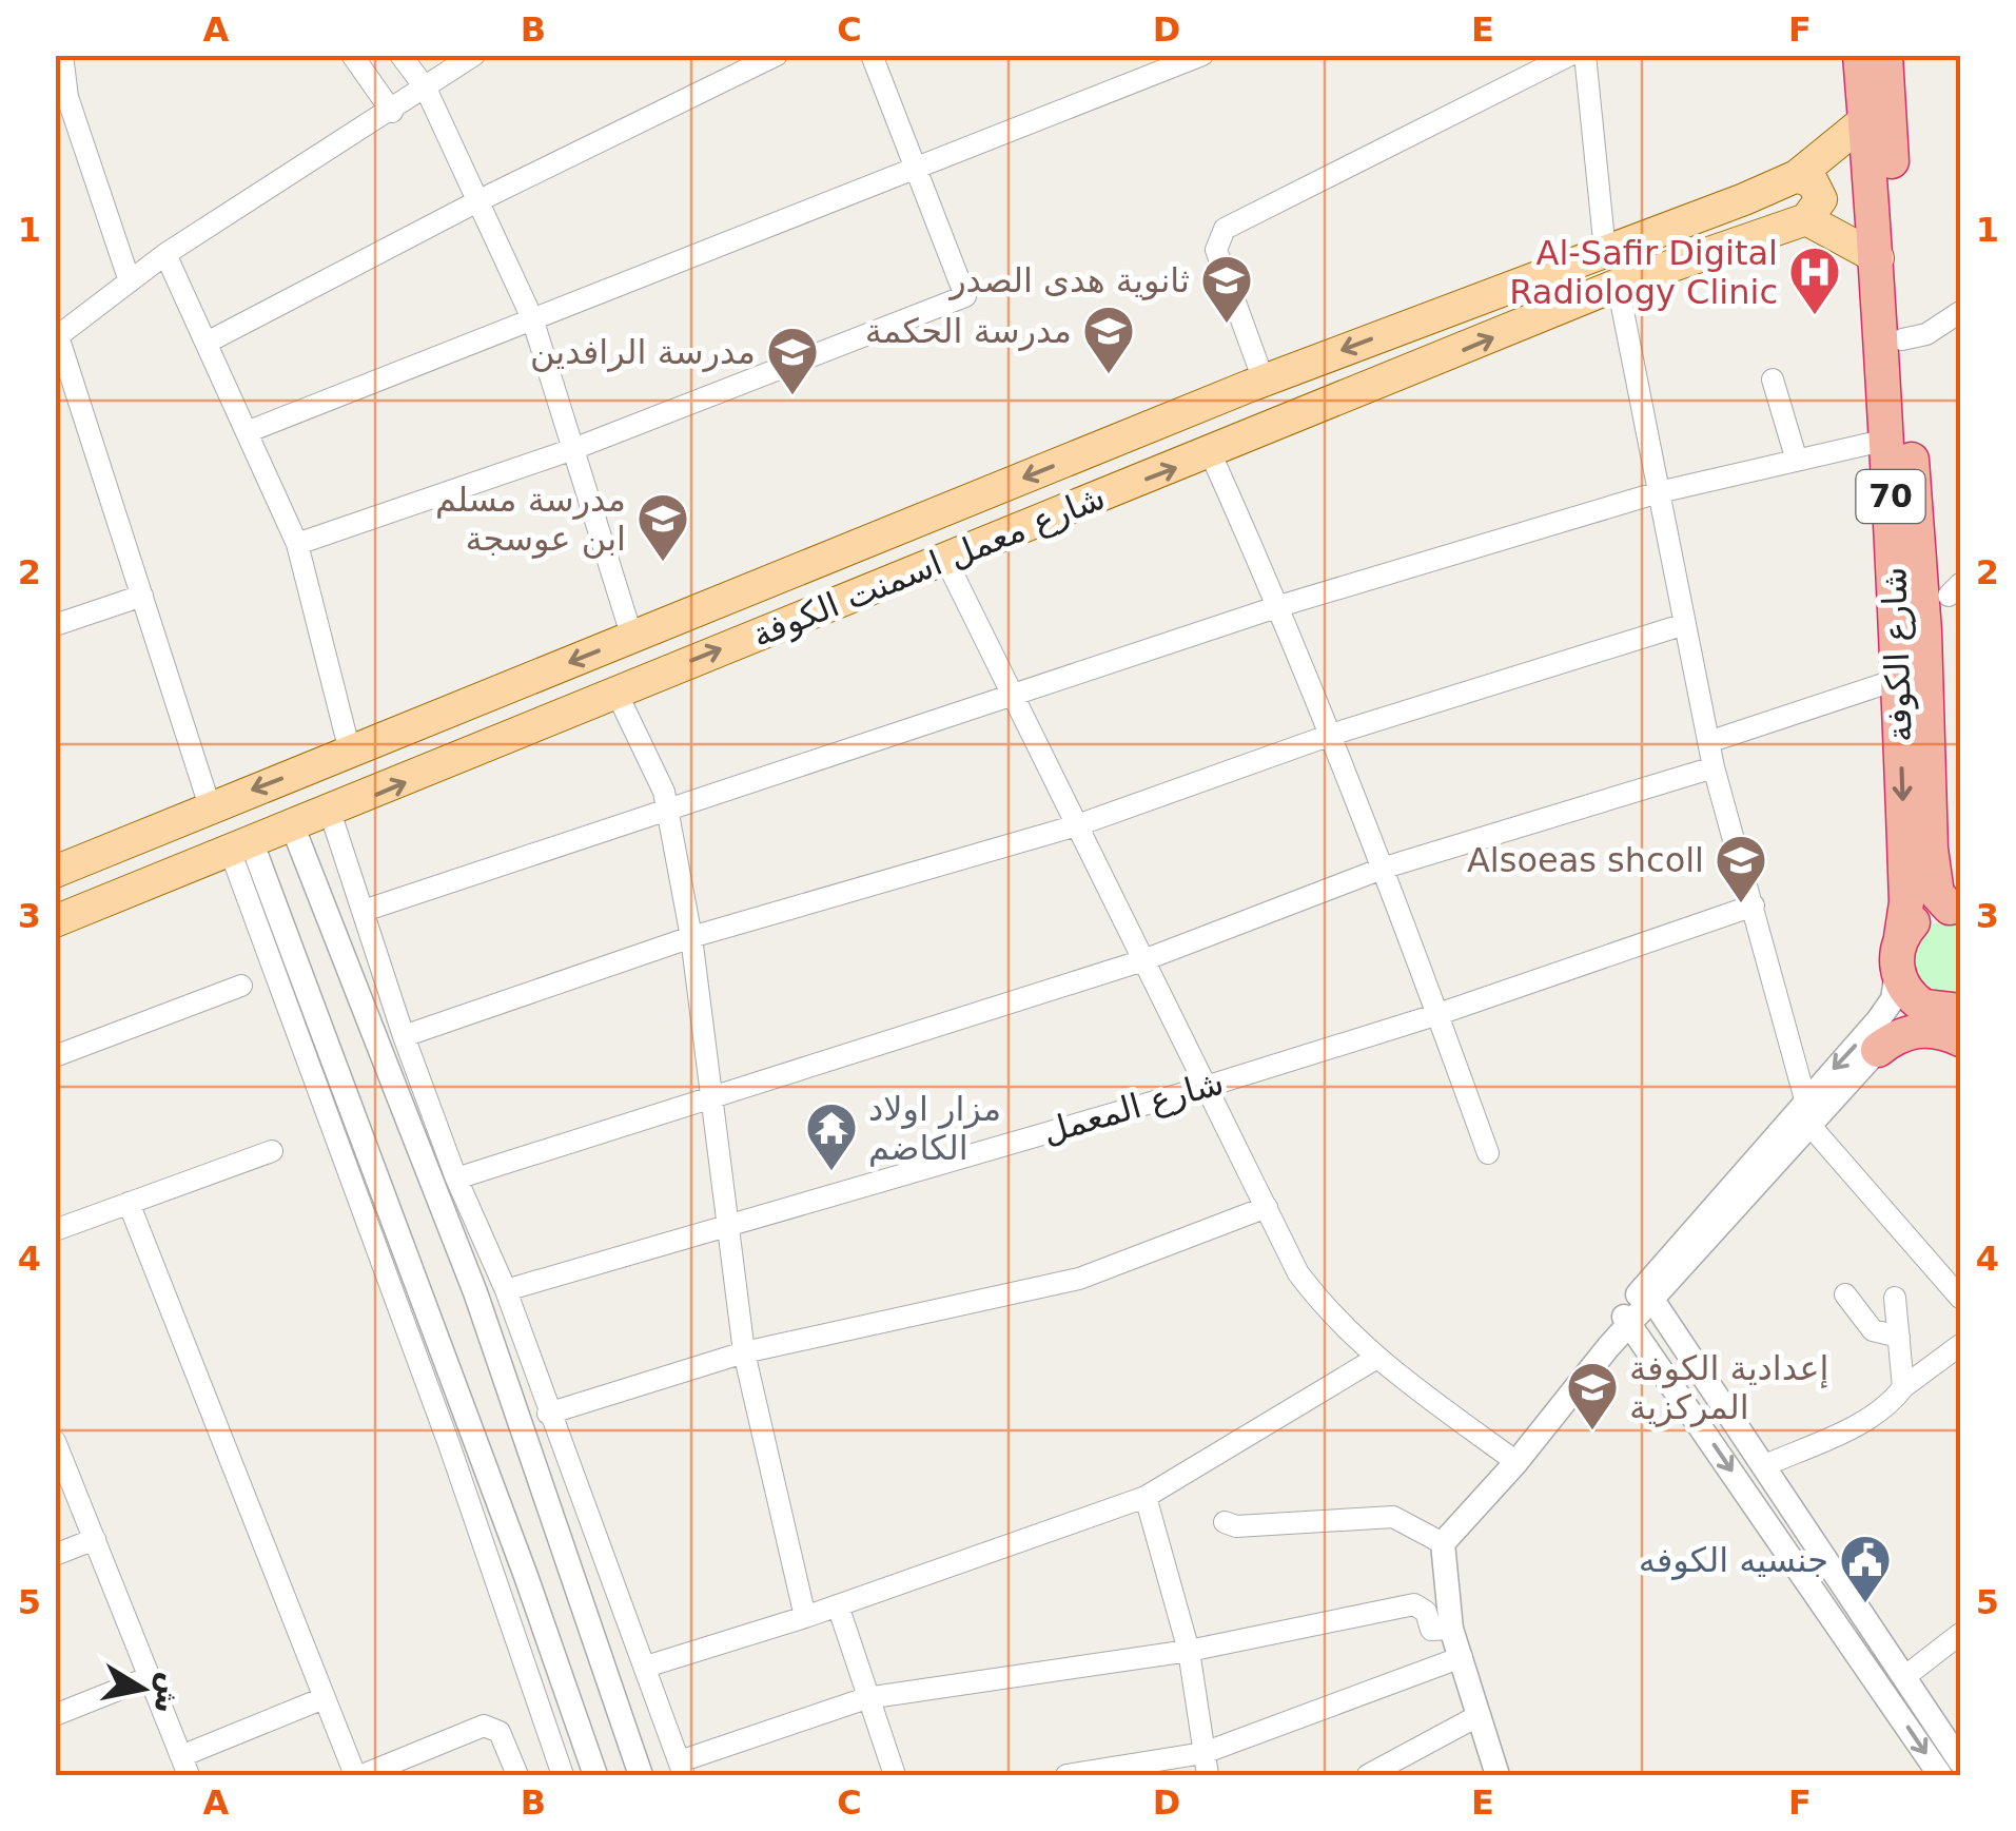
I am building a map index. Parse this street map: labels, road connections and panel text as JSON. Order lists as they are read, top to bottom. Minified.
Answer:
{"streets":{"highway":["70","شارع الكوفة"],"main road":["شارع معمل اسمنت الكوفة"],"street":["شارع المعمل"]},"crossings":[["70","شارع الكوفة"],["شارع معمل اسمنت الكوفة","شارع الكوفة"]],"places":{"hospital":["Al-Safir Digital Radiology Clinic"],"school or university":["ثانوية هدى الصدر","مدرسة الحكمة","مدرسة الرافدين","مدرسة مسلم ابن عوسجة","Alsoeas shcoll","إعدادية الكوفة المركزية"],"temple":["مزار اولاد الكاضم"],"public building":["جنسيه الكوفه"]},"north":"right","grid":{"columns":["A","B","C","D","E","F"],"rows":["1","2","3","4","5"]}}
